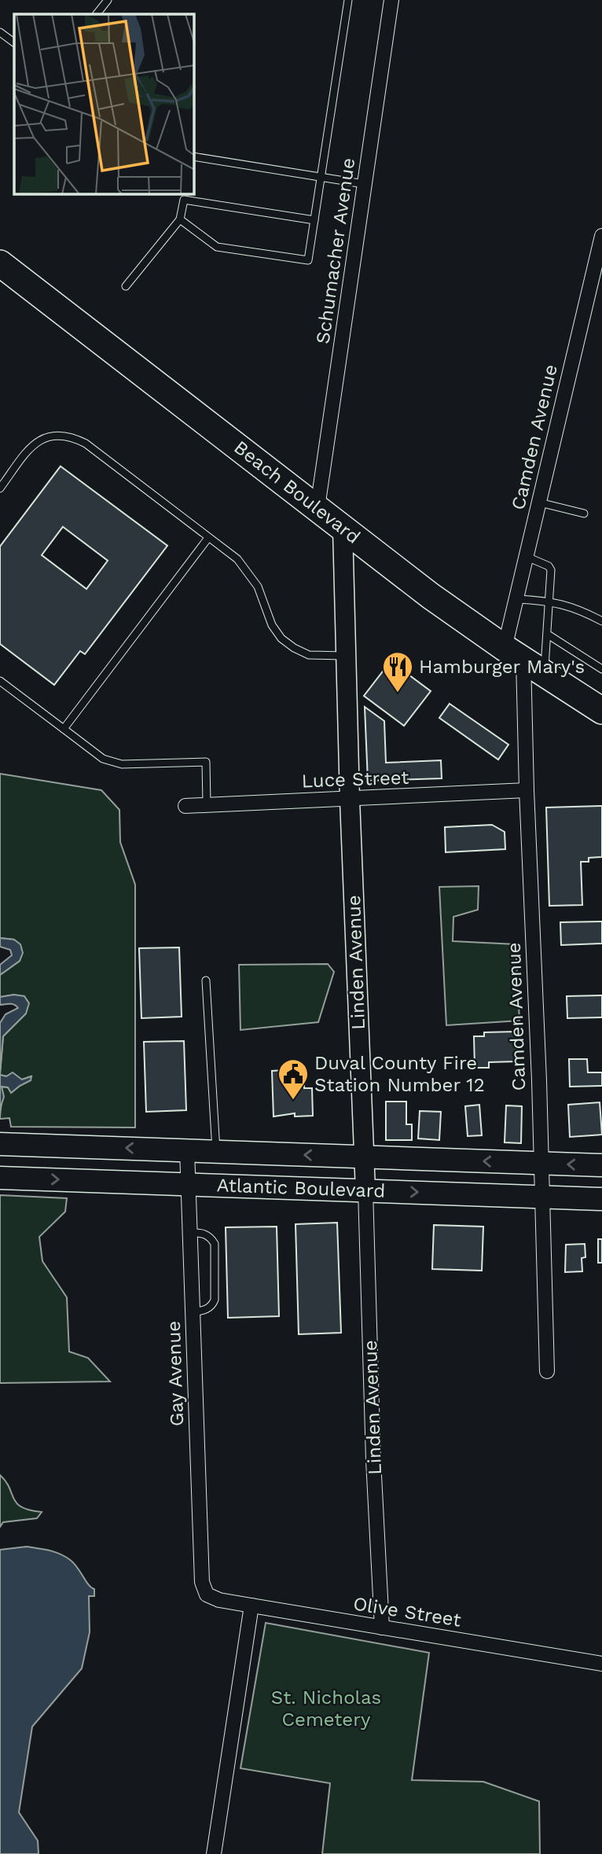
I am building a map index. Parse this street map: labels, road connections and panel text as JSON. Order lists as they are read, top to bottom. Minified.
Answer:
{"streets":{"highway":["Beach Boulevard"],"main road":["Atlantic Boulevard"],"street":["Schumacher Avenue","Camden Avenue","Luce Street","Linden Avenue","Gay Avenue","Olive Street"]},"crossings":[["Schumacher Avenue","Beach Boulevard"],["Camden Avenue","Beach Boulevard"],["Camden Avenue","Luce Street"],["Camden Avenue","Atlantic Boulevard"],["Beach Boulevard","Linden Avenue"],["Luce Street","Linden Avenue"],["Linden Avenue","Atlantic Boulevard"],["Linden Avenue","Olive Street"],["Atlantic Boulevard","Gay Avenue"],["Gay Avenue","Olive Street"]],"parks":["St. Nicholas Cemetery"],"places":{"restaurant":["Hamburger Mary's"],"public building":["Duval County Fire Station Number 12"]}}
